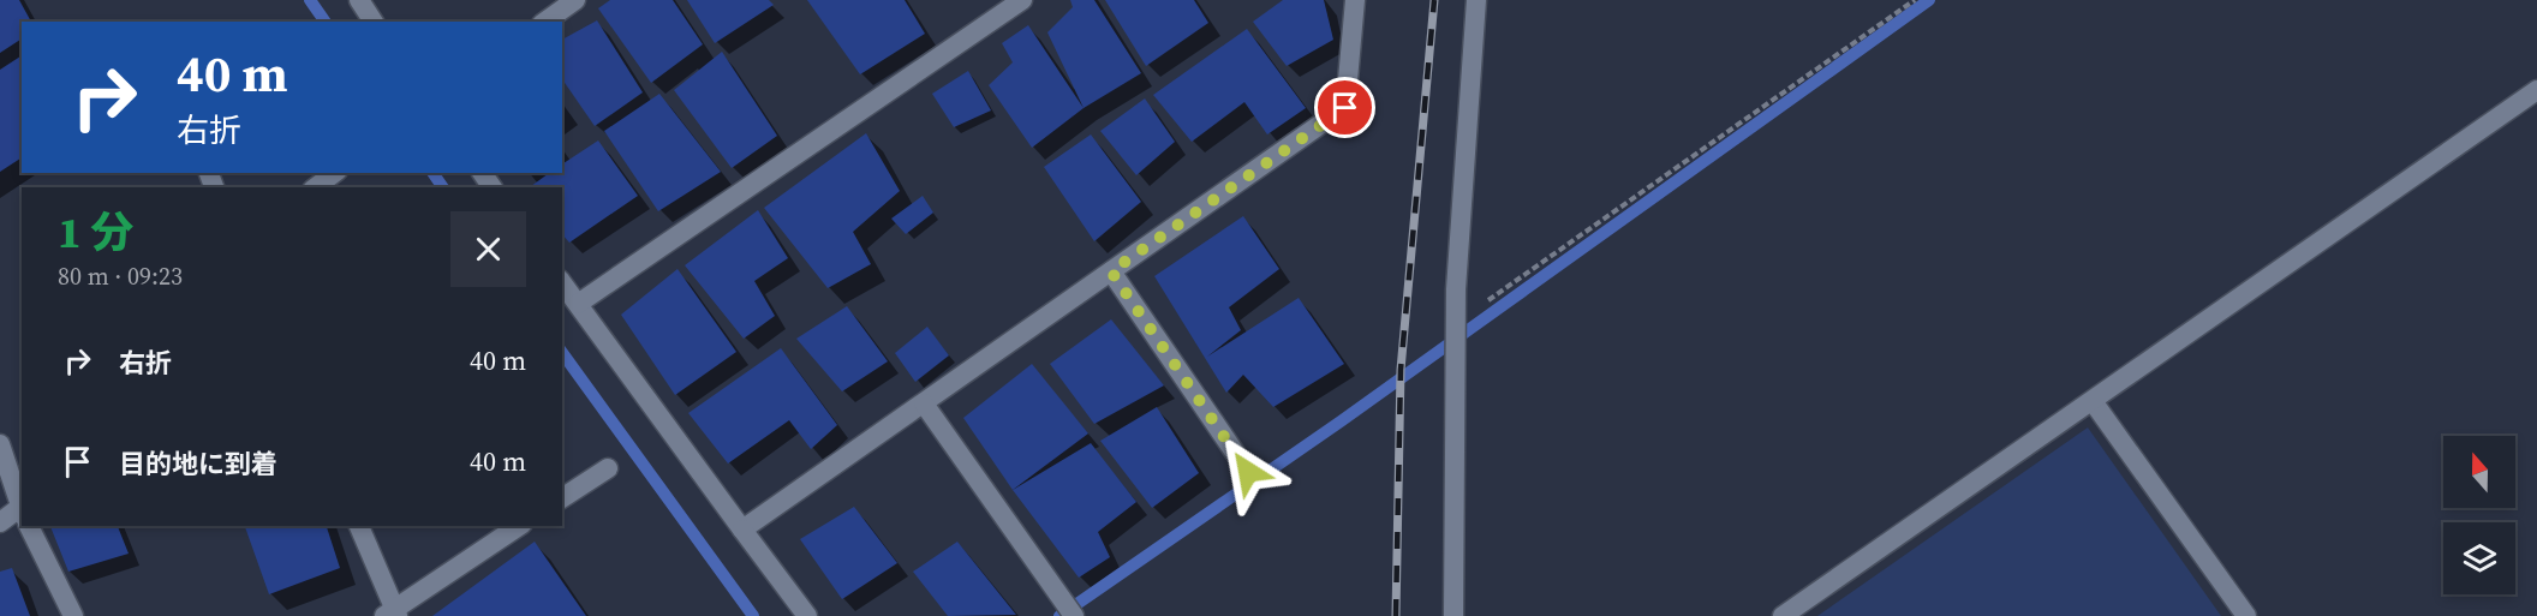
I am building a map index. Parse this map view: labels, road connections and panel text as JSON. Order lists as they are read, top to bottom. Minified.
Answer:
{"north":"top","page":{"turn":["40 m","右折"],"heading":["1 分","80 m · 09:23"],"list":[{"name":"右折","value":"40 m"},{"name":"目的地に到着","value":"40 m"}]}}
